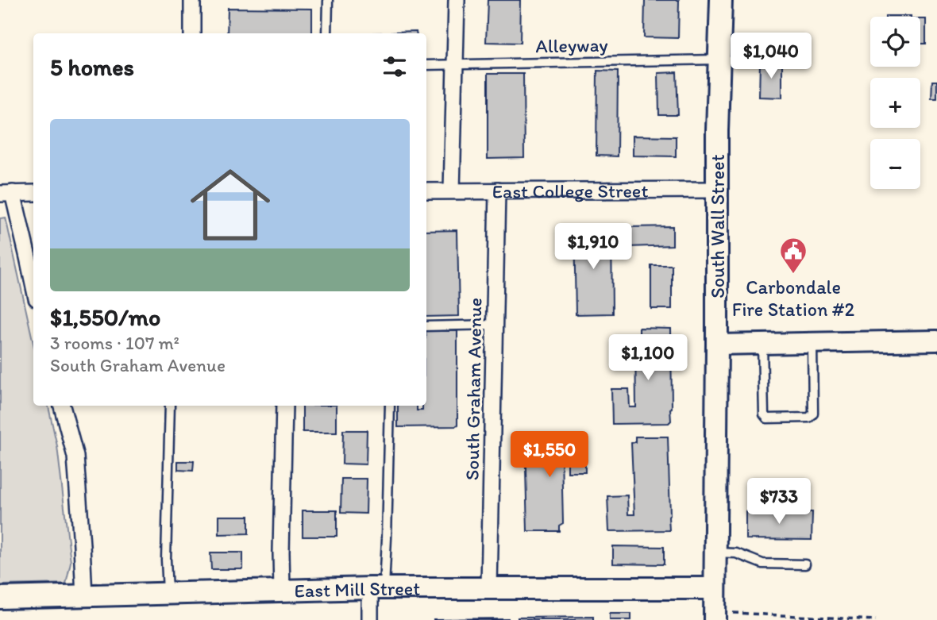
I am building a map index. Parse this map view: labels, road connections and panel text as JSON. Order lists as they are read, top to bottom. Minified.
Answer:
{"streets":{"main road":["South Wall Street","East Mill Street"],"street":["East College Street","South Graham Avenue"],"lane":["Alleyway"]},"crossings":[["Alleyway","South Wall Street"],["East College Street","South Wall Street"],["East College Street","South Graham Avenue"],["South Wall Street","East Mill Street"],["South Graham Avenue","East Mill Street"]],"places":{"public building":["Carbondale Fire Station #2"]},"page":{"map_buttons":["+","−"],"price":["$1,040","$1,910","$1,100","$1,550","$733"],"heading":"5 homes","list":[{"name":"$1,550/mo","note":"3 rooms · 107 m² · South Graham Avenue"}]}}
